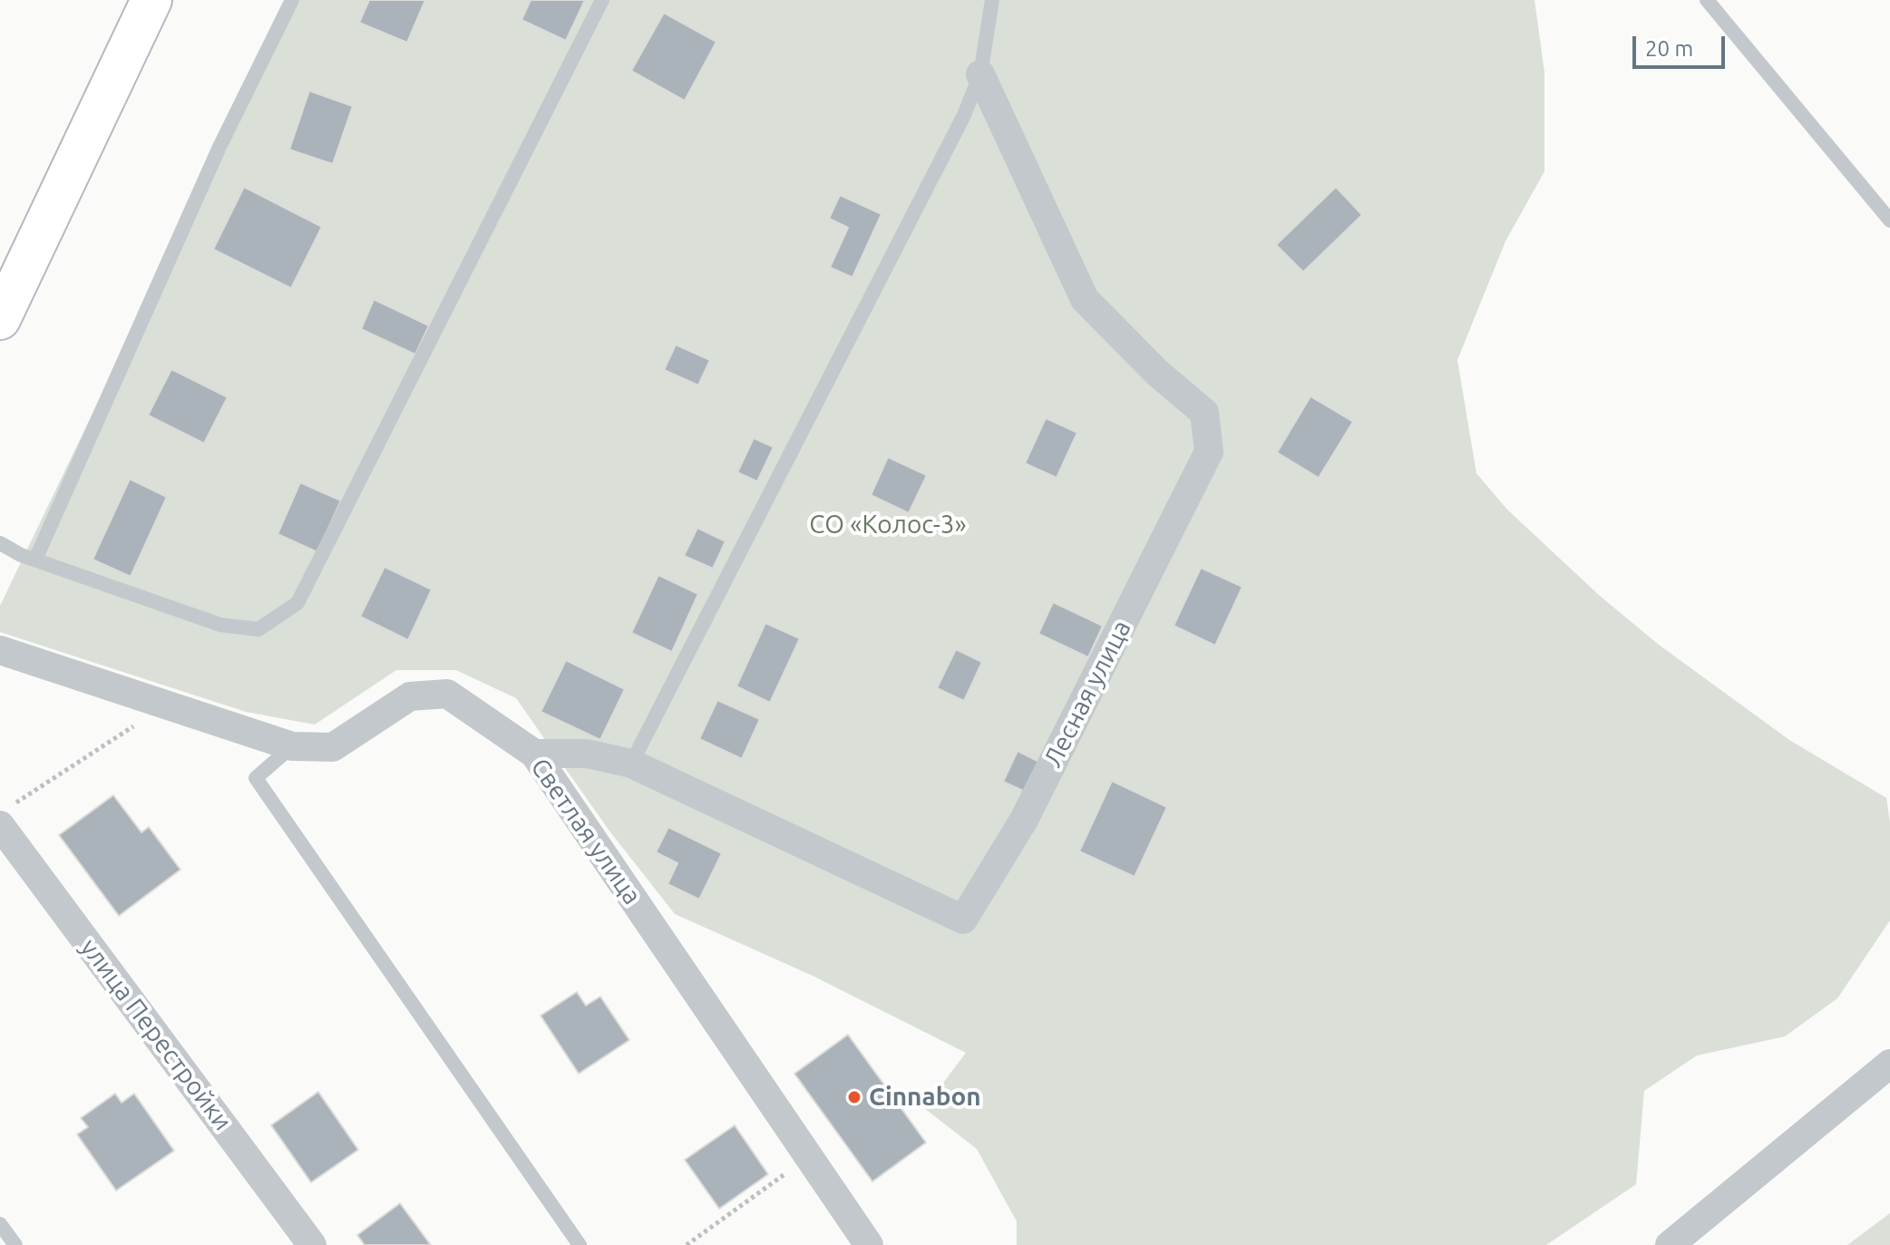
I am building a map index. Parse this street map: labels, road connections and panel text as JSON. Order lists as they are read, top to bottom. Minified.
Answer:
{"streets":{"street":["Лесная улица","Светлая улица","улица Перестройки"]},"crossings":[["Лесная улица","Светлая улица"]],"parks":["СО «Колос-3»"],"places":["Cinnabon"],"scale_bar":"20 m"}
